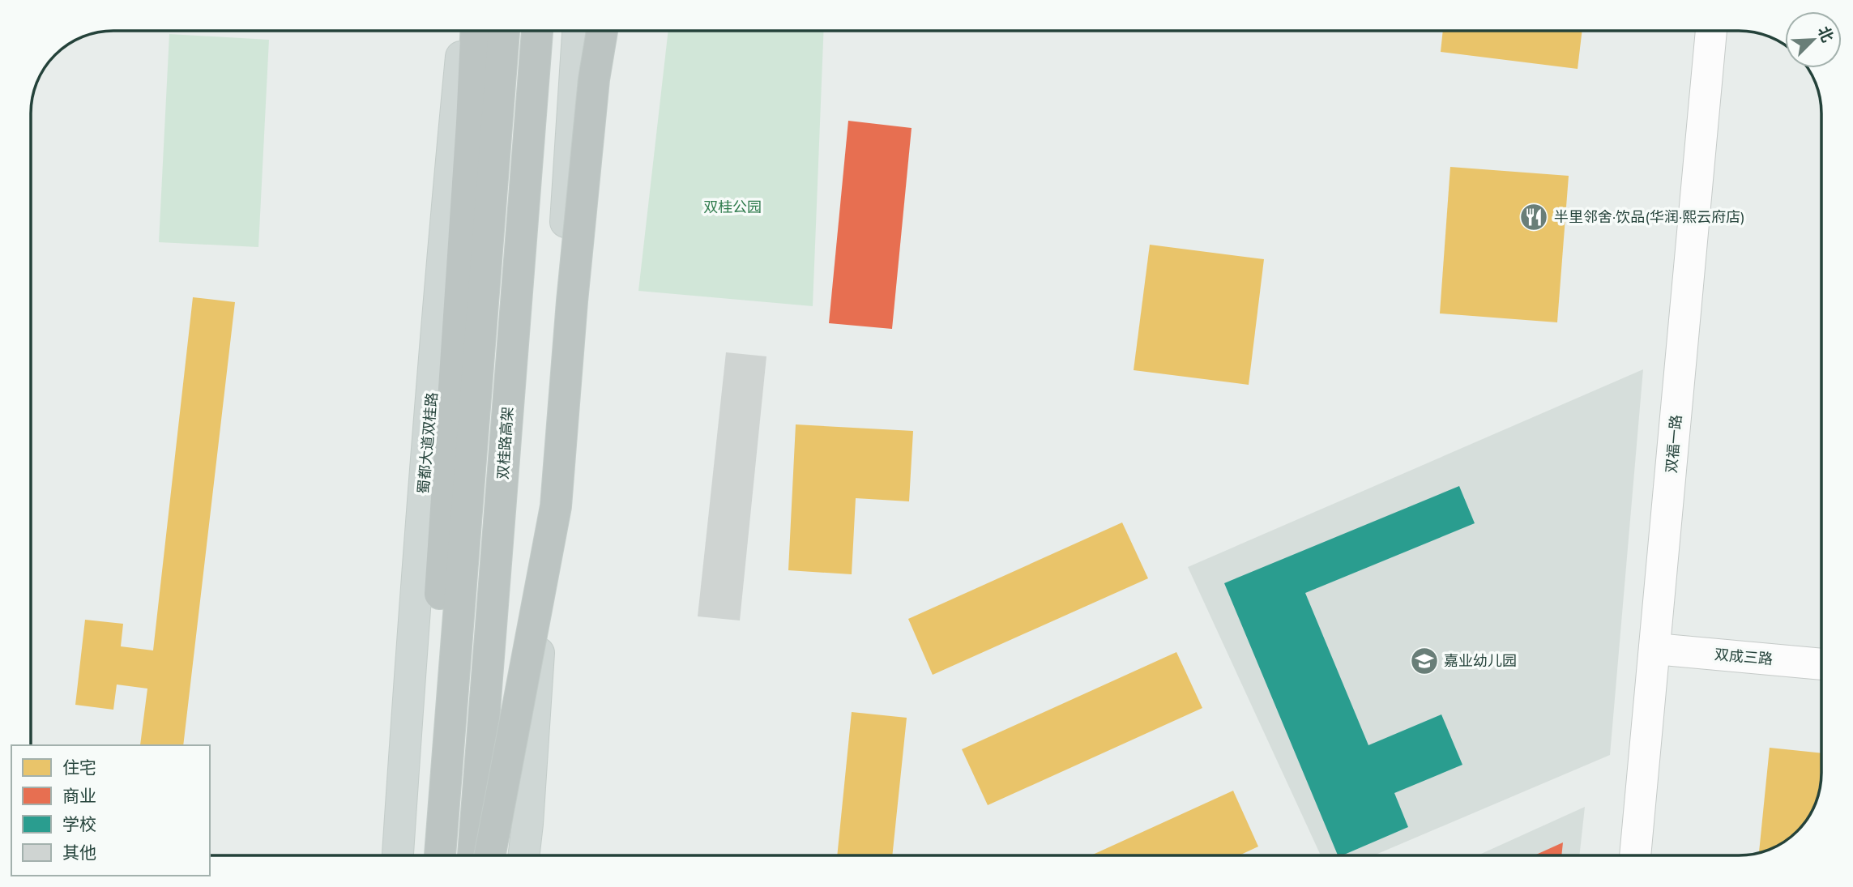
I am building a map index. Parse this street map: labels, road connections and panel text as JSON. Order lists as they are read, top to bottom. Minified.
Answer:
{"streets":{"highway":["双桂路高架"],"main road":["蜀都大道双桂路"],"street":["双福一路","双成三路"]},"crossings":[["双福一路","双成三路"]],"parks":["双桂公园"],"places":{"restaurant":["半里邻舍·饮品(华润·熙云府店)"],"school or university":["嘉业幼儿园"]},"legend":["住宅","商业","学校","其他"],"north":"top right"}
